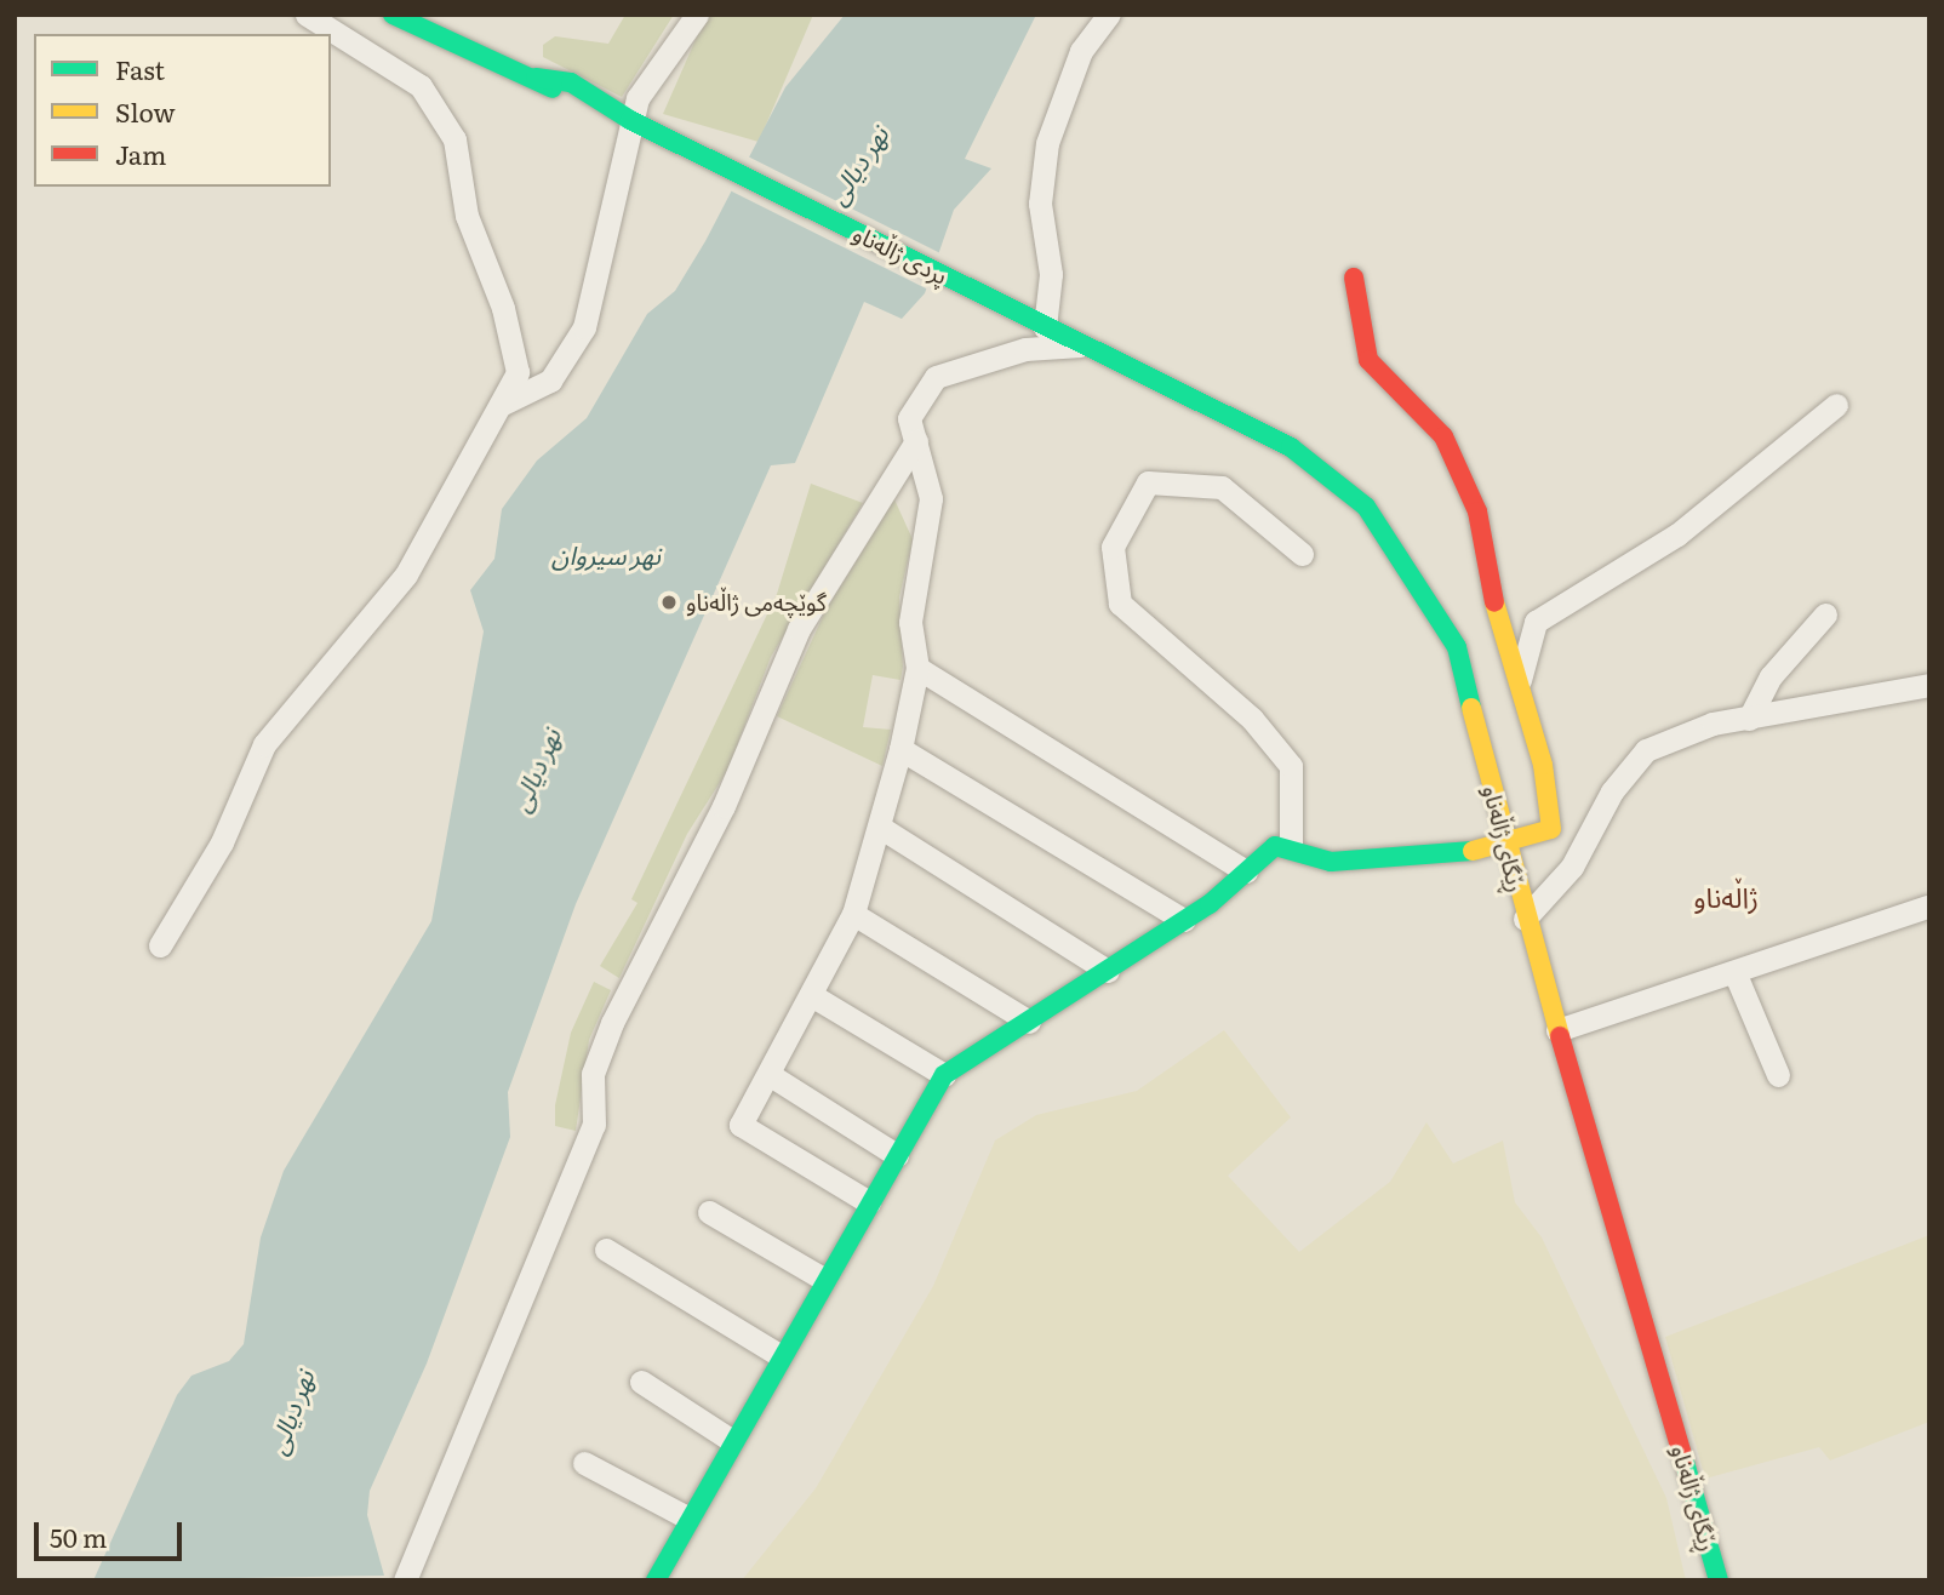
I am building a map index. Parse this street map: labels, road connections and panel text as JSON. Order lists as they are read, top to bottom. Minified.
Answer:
{"streets":{"main road":["پردی ژاڵەناو","ڕێگای ژاڵەناو"]},"crossings":[["پردی ژاڵەناو","ڕێگای ژاڵەناو"]],"districts":["ژاڵەناو"],"water":["نهر ديالى","نهر سیروان"],"places":["گوێچەمی ژاڵەناو"],"legend":["Fast","Slow","Jam"],"scale_bar":"50 m"}
